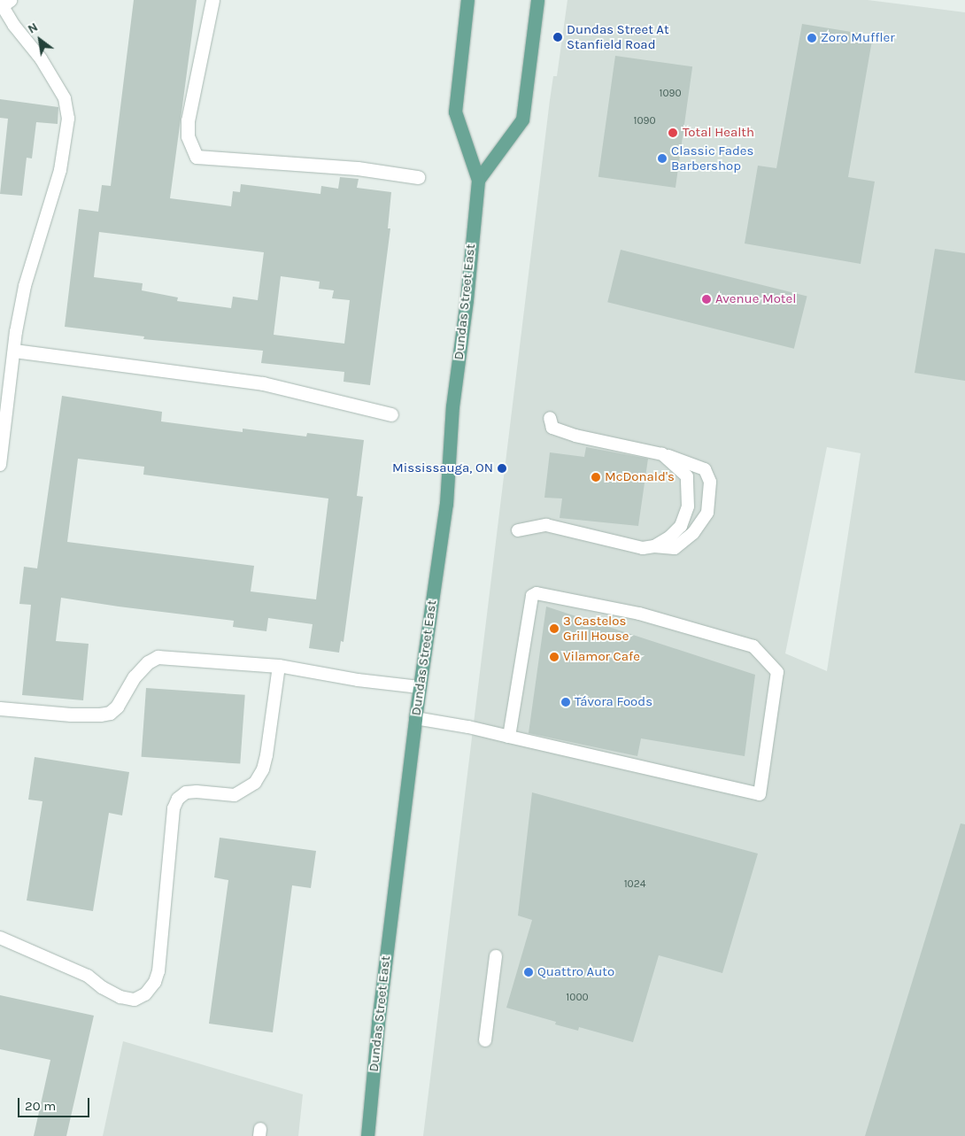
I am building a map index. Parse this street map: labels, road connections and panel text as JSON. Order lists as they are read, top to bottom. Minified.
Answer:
{"streets":{"main road":["Dundas Street East"]},"places":["Dundas Street At Stanfield Road","Zoro Muffler","Total Health","Classic Fades Barbershop","Avenue Motel","Mississauga, ON","McDonald's","3 Castelos Grill House","Vilamor Cafe","Távora Foods","Quattro Auto"],"house_numbers":["1090","1090","1024","1000"],"scale_bar":"20 m","north":"top left"}
